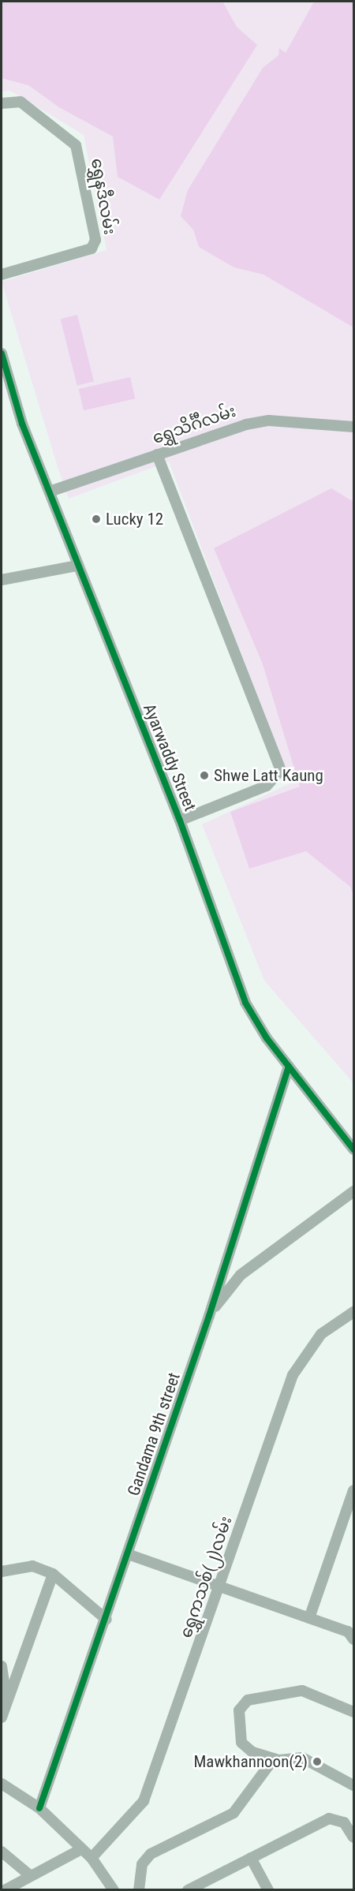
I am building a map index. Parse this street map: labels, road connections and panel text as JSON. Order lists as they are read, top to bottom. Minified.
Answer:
{"streets":{"street":["ရွှေနဒီလမ်း","ရွှေသိင်္ဂီလမ်း","Ayarwaddy Street","Gandama 9th street","ရွှေကသစ်(၂)လမ်း"]},"crossings":[["ရွှေသိင်္ဂီလမ်း","Ayarwaddy Street"],["Ayarwaddy Street","Gandama 9th street"]],"places":["Lucky 12","Shwe Latt Kaung","Mawkhannoon(2)"]}
